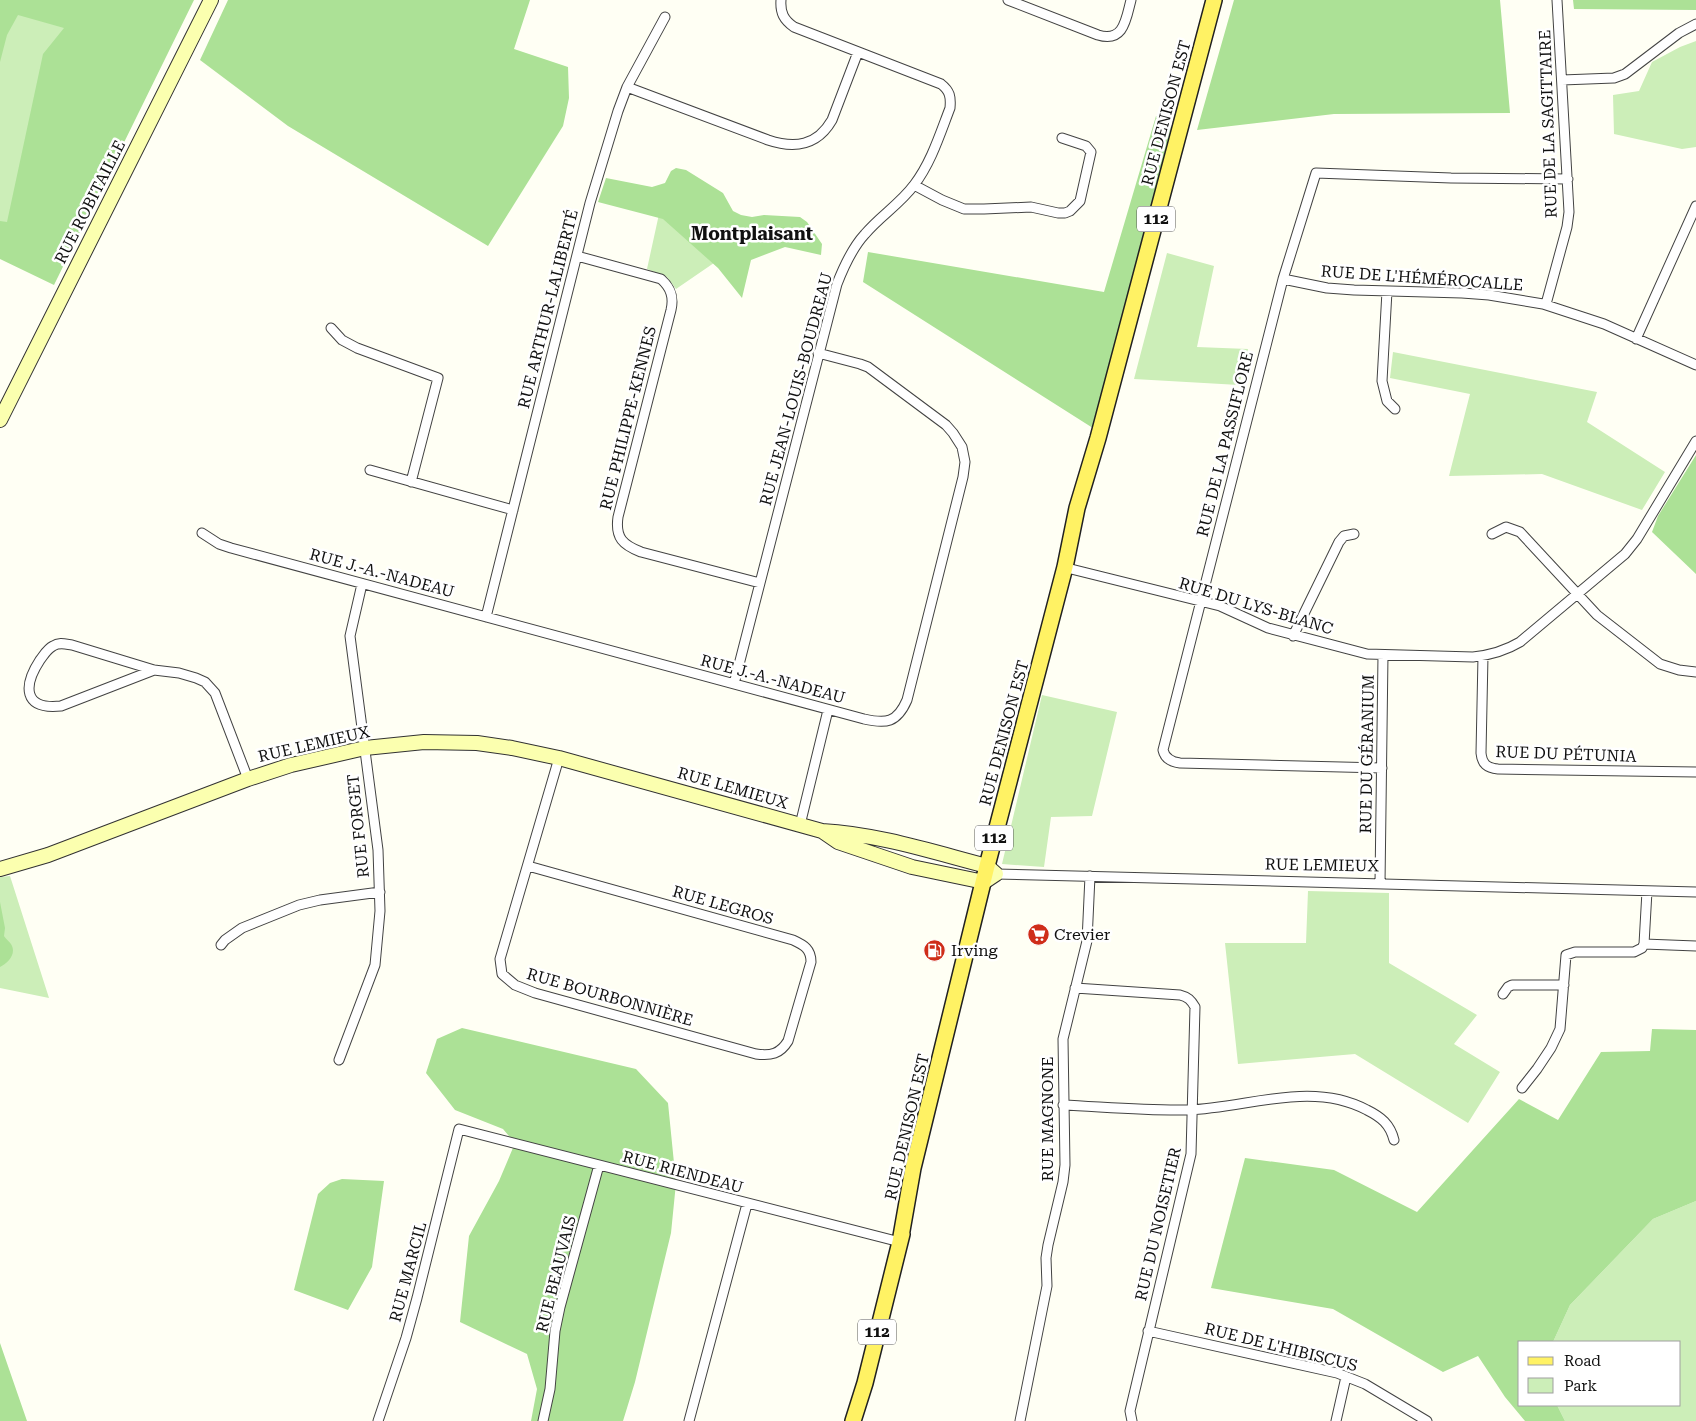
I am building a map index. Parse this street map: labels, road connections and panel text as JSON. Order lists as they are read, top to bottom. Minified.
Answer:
{"streets":{"main road":["RUE DENISON EST","112"],"street":["RUE DE LA SAGITTAIRE","RUE ROBITAILLE","RUE DE L'HÉMÉROCALLE","RUE ARTHUR-LALIBERTÉ","RUE JEAN-LOUIS-BOUDREAU","RUE PHILIPPE-KENNES","RUE DE LA PASSIFLORE","RUE J.-A.-NADEAU","RUE DU LYS-BLANC","RUE LEMIEUX","RUE DU GÉRANIUM","RUE DU PÉTUNIA","RUE FORGET","RUE LEGROS","RUE BOURBONNIÈRE","RUE MAGNONE","RUE RIENDEAU","RUE DU NOISETIER","RUE MARCIL","RUE BEAUVAIS","RUE DE L'HIBISCUS"]},"crossings":[["RUE DENISON EST","RUE DU LYS-BLANC"],["RUE DENISON EST","RUE LEMIEUX"],["RUE DENISON EST","RUE RIENDEAU"],["RUE DE LA SAGITTAIRE","RUE DE L'HÉMÉROCALLE"],["RUE DE LA SAGITTAIRE","RUE DE LA PASSIFLORE"],["RUE DE L'HÉMÉROCALLE","RUE DE LA PASSIFLORE"],["RUE ARTHUR-LALIBERTÉ","RUE PHILIPPE-KENNES"],["RUE ARTHUR-LALIBERTÉ","RUE J.-A.-NADEAU"],["RUE JEAN-LOUIS-BOUDREAU","RUE PHILIPPE-KENNES"],["RUE JEAN-LOUIS-BOUDREAU","RUE J.-A.-NADEAU"],["RUE DE LA PASSIFLORE","RUE DU LYS-BLANC"],["RUE DE LA PASSIFLORE","RUE DU GÉRANIUM"],["RUE J.-A.-NADEAU","RUE FORGET"],["RUE DU LYS-BLANC","RUE DU GÉRANIUM"],["RUE DU LYS-BLANC","RUE DU PÉTUNIA"],["RUE LEMIEUX","RUE DU GÉRANIUM"],["RUE LEMIEUX","RUE FORGET"],["RUE LEMIEUX","RUE BOURBONNIÈRE"],["RUE LEMIEUX","RUE MAGNONE"],["RUE LEGROS","RUE BOURBONNIÈRE"],["RUE MAGNONE","RUE DU NOISETIER"],["RUE RIENDEAU","RUE MARCIL"],["RUE RIENDEAU","RUE BEAUVAIS"],["RUE DU NOISETIER","RUE DE L'HIBISCUS"]],"districts":["Montplaisant"],"places":{"supermarket":["Crevier"],"fuel station":["Irving"]},"legend":["Road","Park"]}
